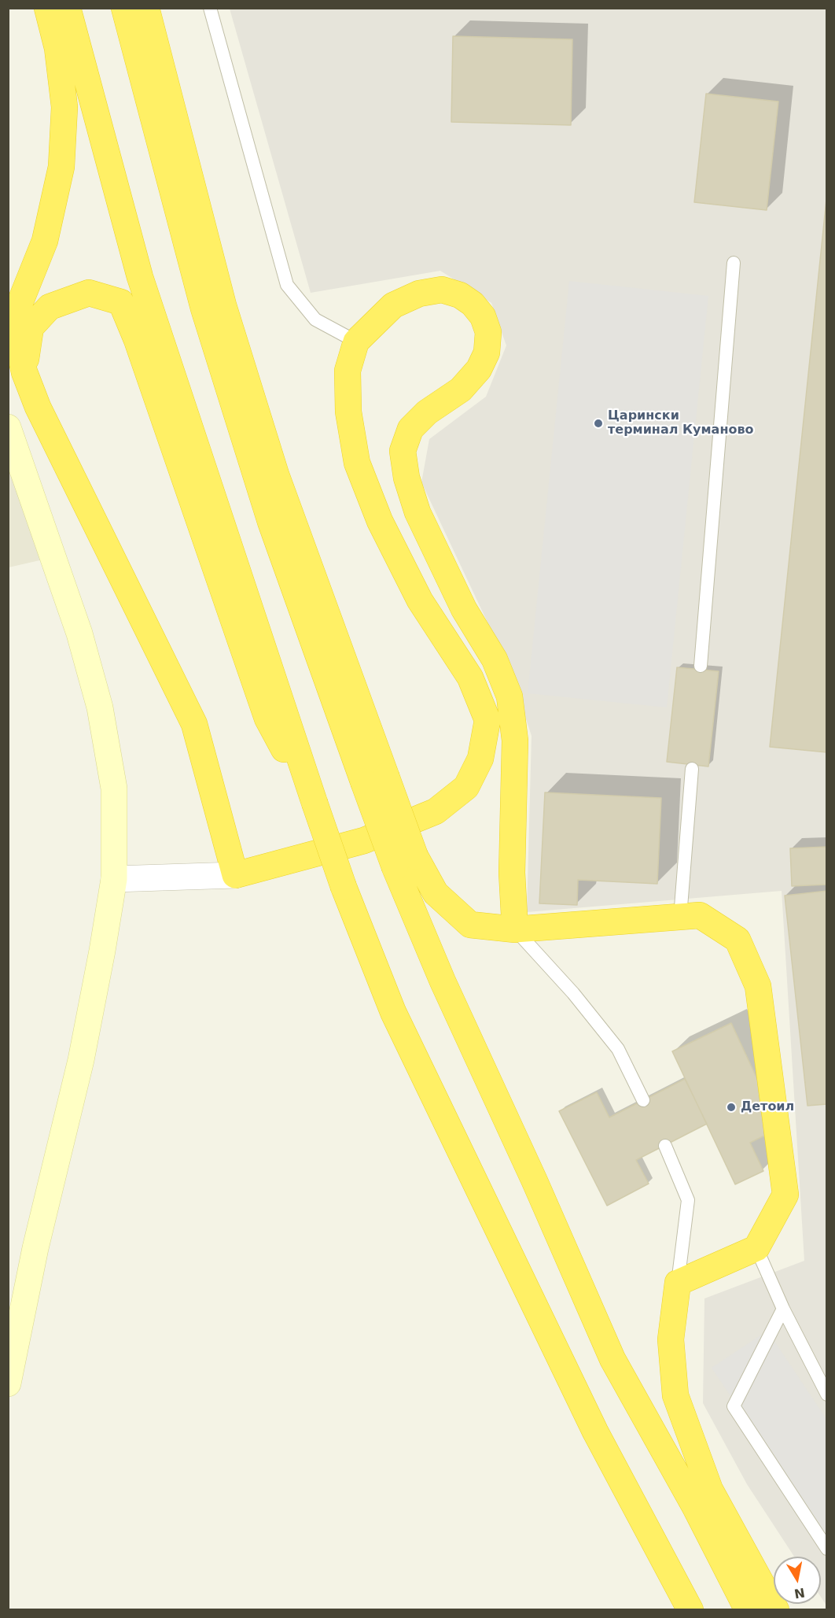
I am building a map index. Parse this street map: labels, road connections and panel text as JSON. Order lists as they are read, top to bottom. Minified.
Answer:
{"places":["Царински терминал Куманово","Детоил"],"north":"bottom"}
